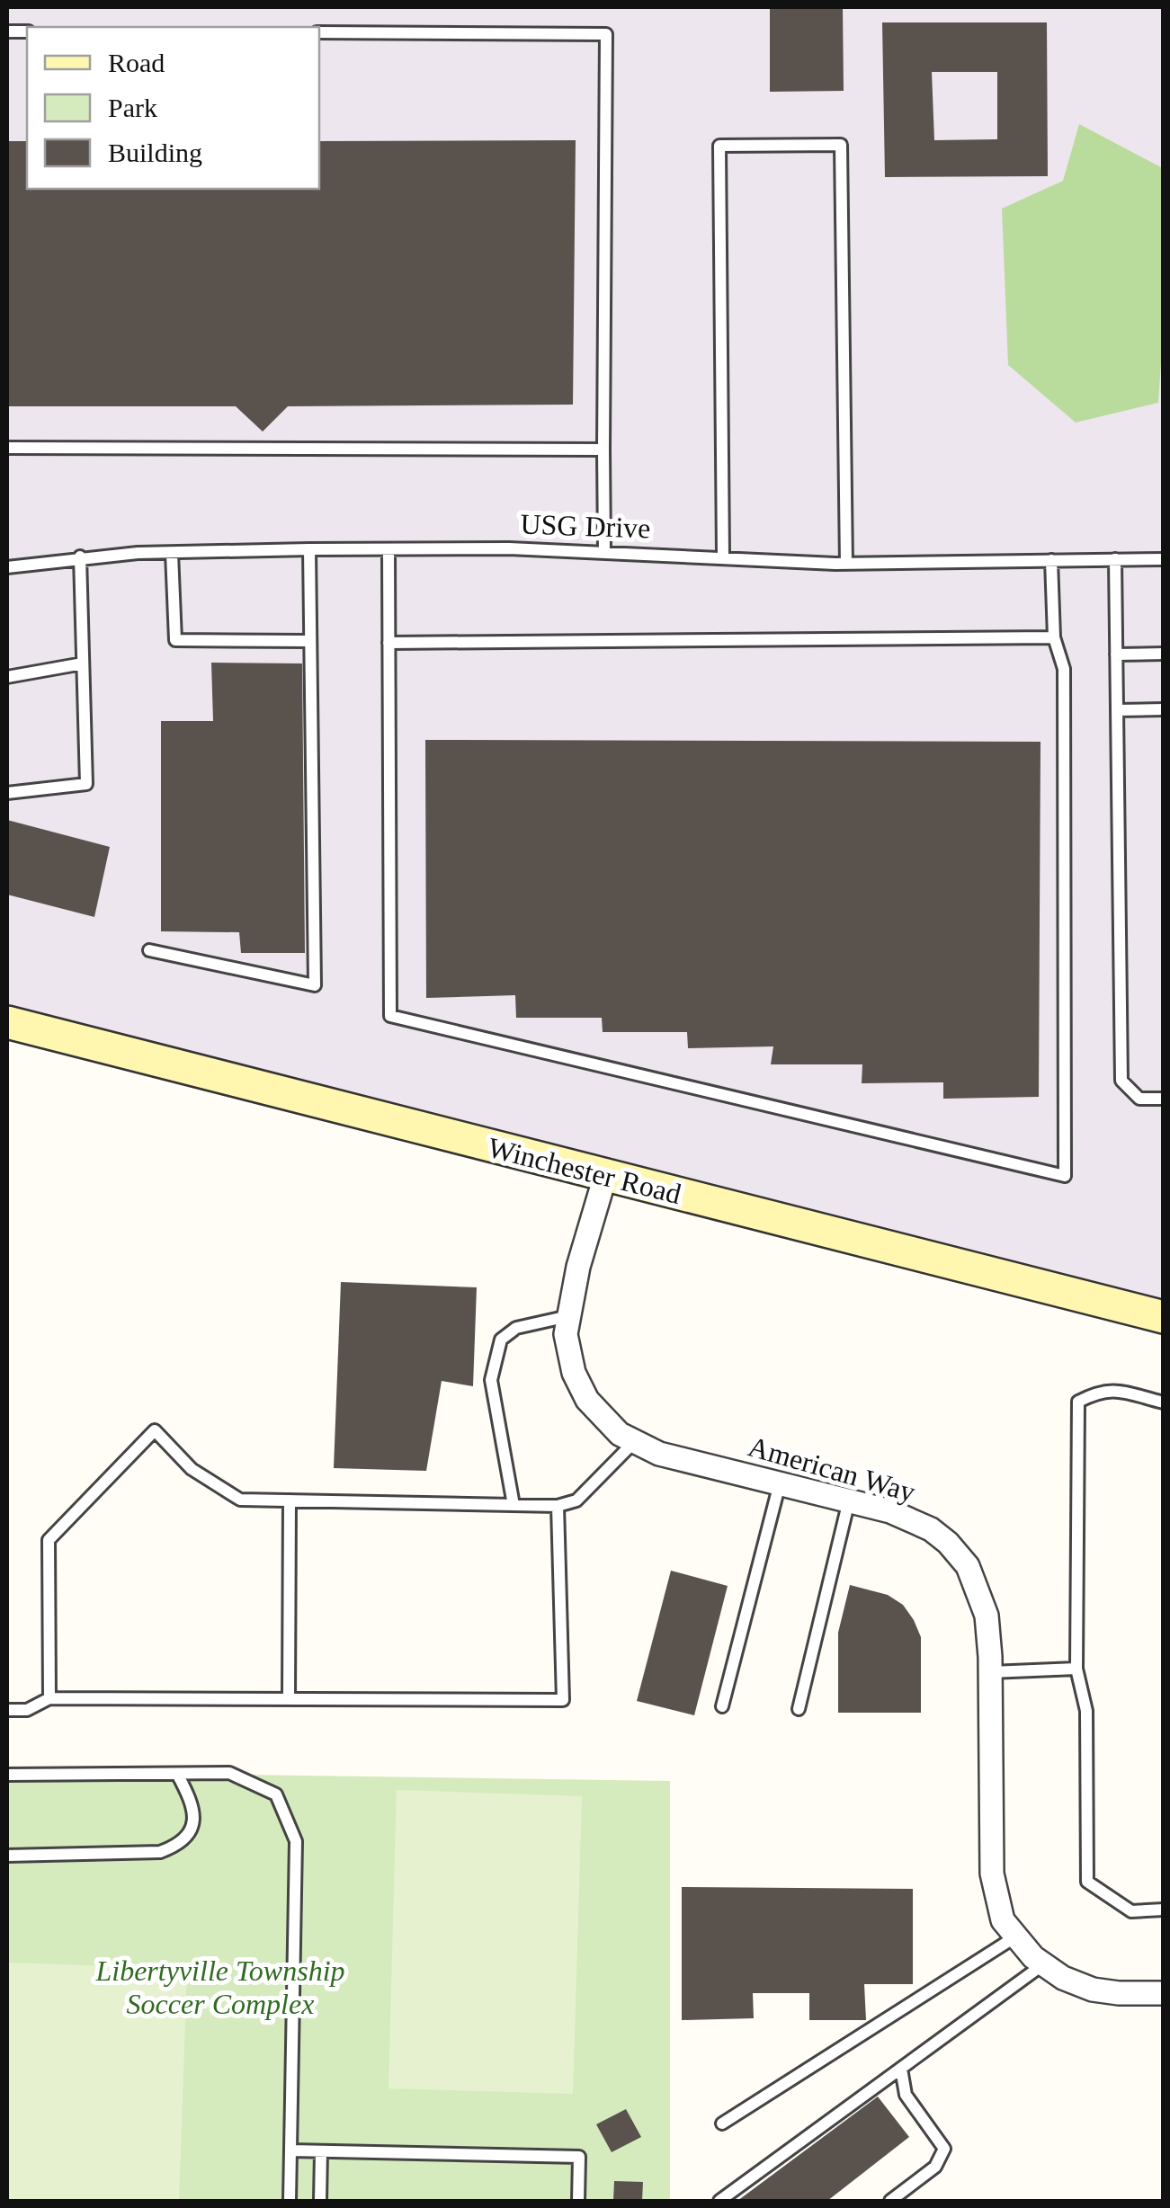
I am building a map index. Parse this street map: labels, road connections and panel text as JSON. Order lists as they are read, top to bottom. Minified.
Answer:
{"streets":{"main road":["Winchester Road"],"street":["American Way"],"lane":["USG Drive"]},"crossings":[["Winchester Road","American Way"]],"parks":["Libertyville Township Soccer Complex"],"legend":["Road","Park","Building"]}
